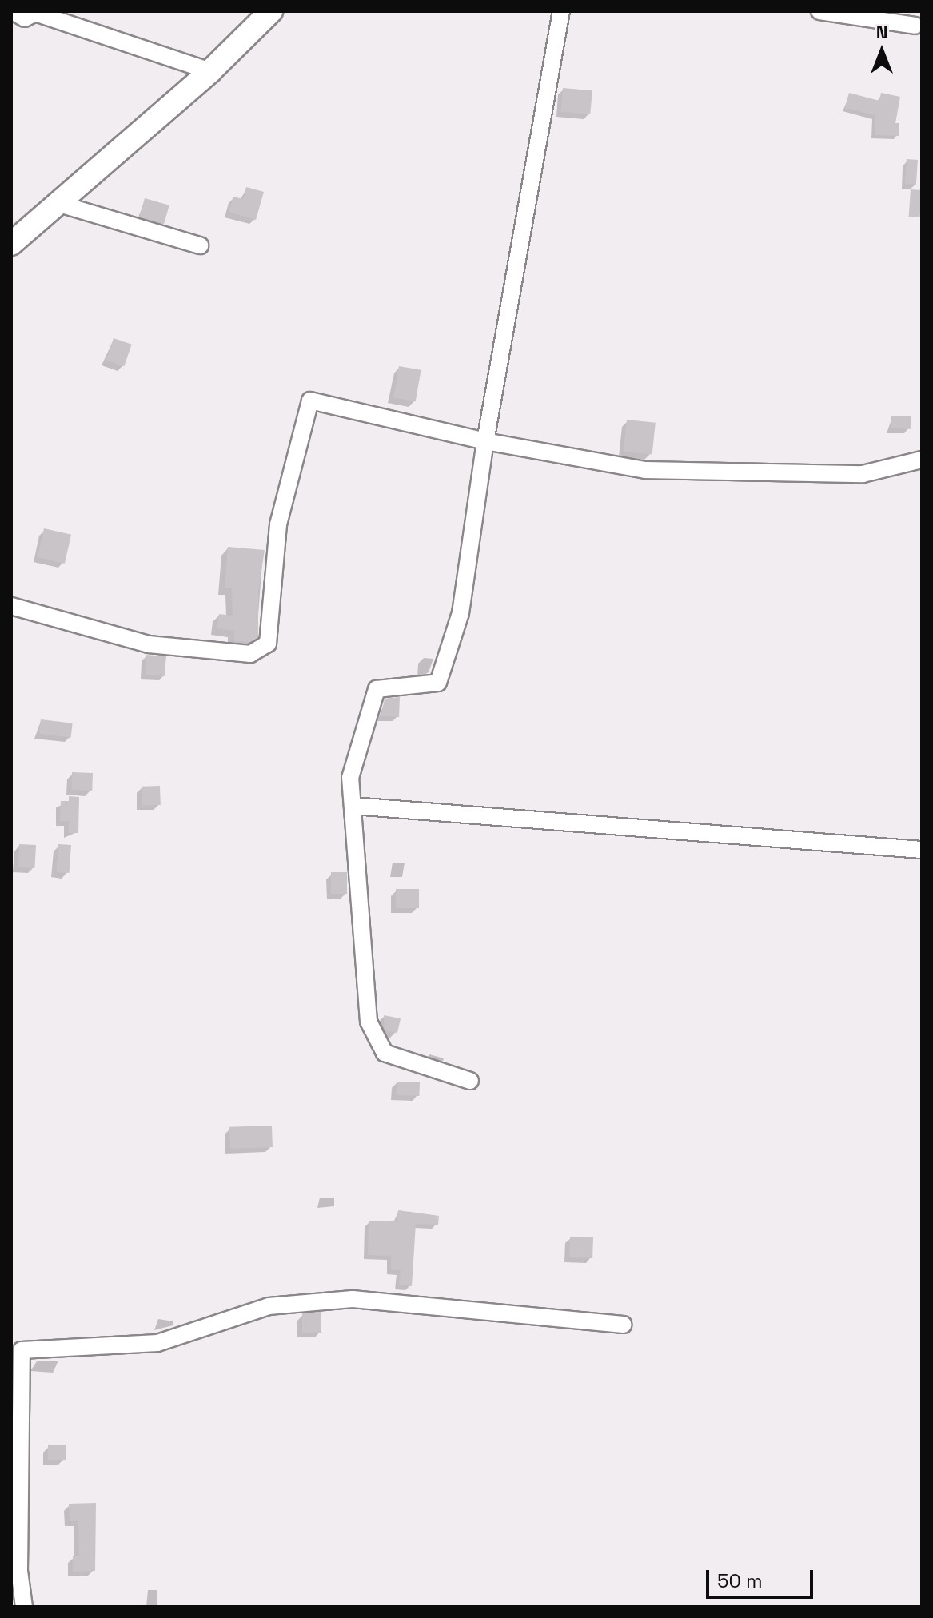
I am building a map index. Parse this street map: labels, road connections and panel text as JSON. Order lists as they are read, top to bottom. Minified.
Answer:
{"scale_bar":"50 m","north":"top"}
